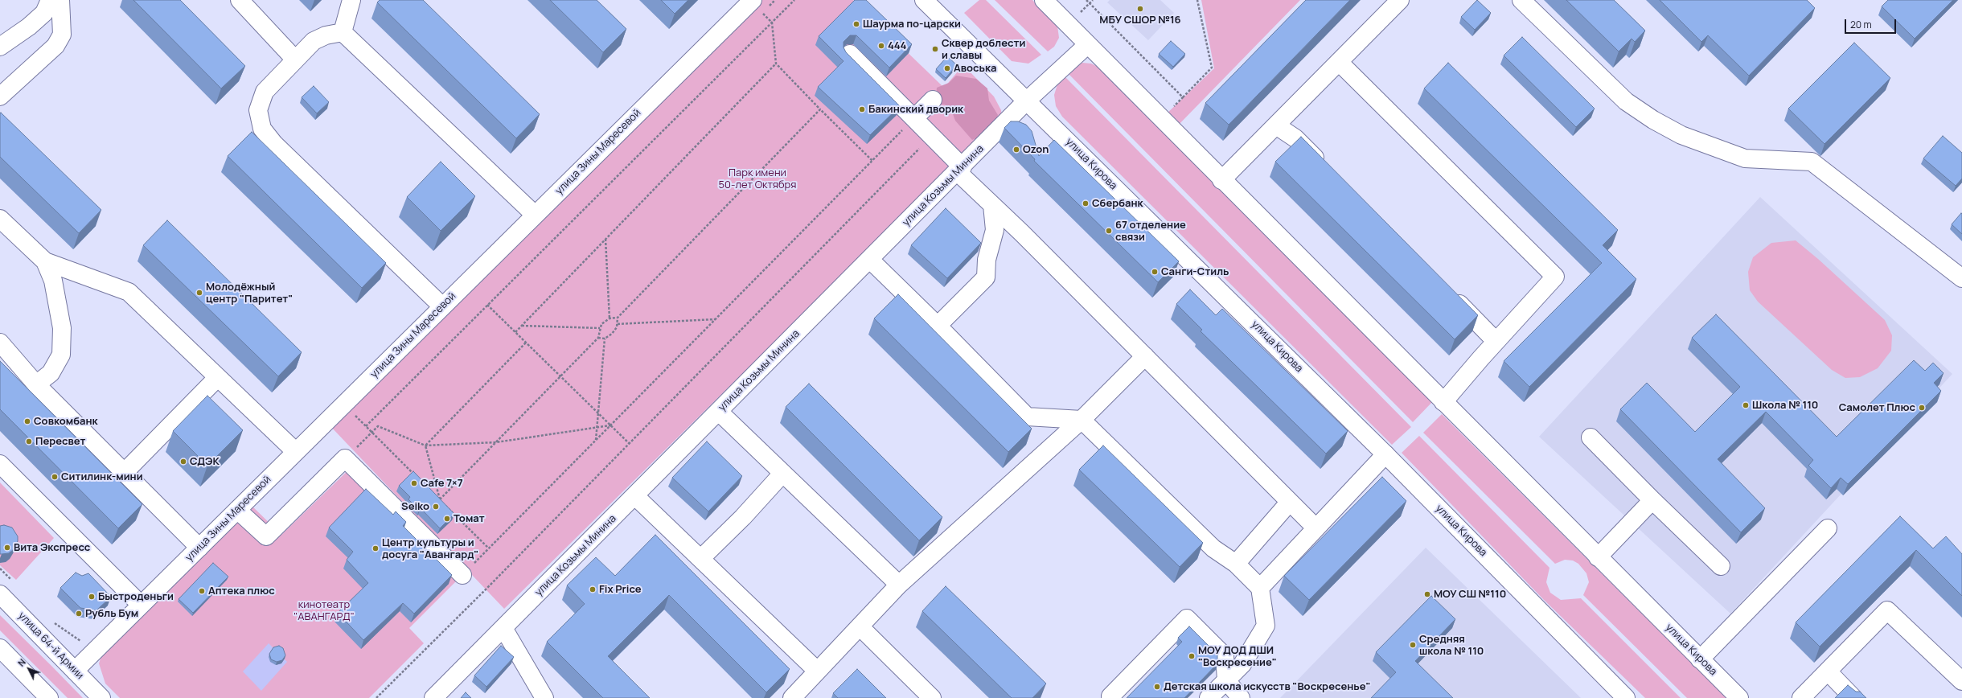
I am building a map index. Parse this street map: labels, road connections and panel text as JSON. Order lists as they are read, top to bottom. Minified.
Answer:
{"streets":{"main road":["улица Зины Маресевой","улица Кирова","улица Козьмы Минина","улица 64-й Армии"]},"crossings":[["улица Зины Маресевой","улица 64-й Армии"],["улица Кирова","улица Козьмы Минина"]],"parks":["Парк имени 50-лет Октября","кинотеатр \"АВАНГАРД\""],"places":["МБУ СШОР №16","Шаурма по-царски","444","Сквер доблести и славы","Авоська","Бакинский дворик","Ozon","Сбербанк","67 отделение связи","Санги-Стиль","Молодёжный центр \"Паритет\"","Школа № 110","Самолет Плюс","Совкомбанк","Пересвет","СДЭК","Ситилинк-мини","Cafe 7×7","Seiko","Томат","Вита Экспресс","Центр культуры и досуга \"Авангард\"","Fix Price","Аптека плюс","МОУ СШ №110","Быстроденьги","Рубль Бум","Средняя школа № 110","МОУ ДОД ДШИ \"Воскресение\"","Детская школа искусств \"Воскресенье\""],"scale_bar":"20 m","north":"top left"}
